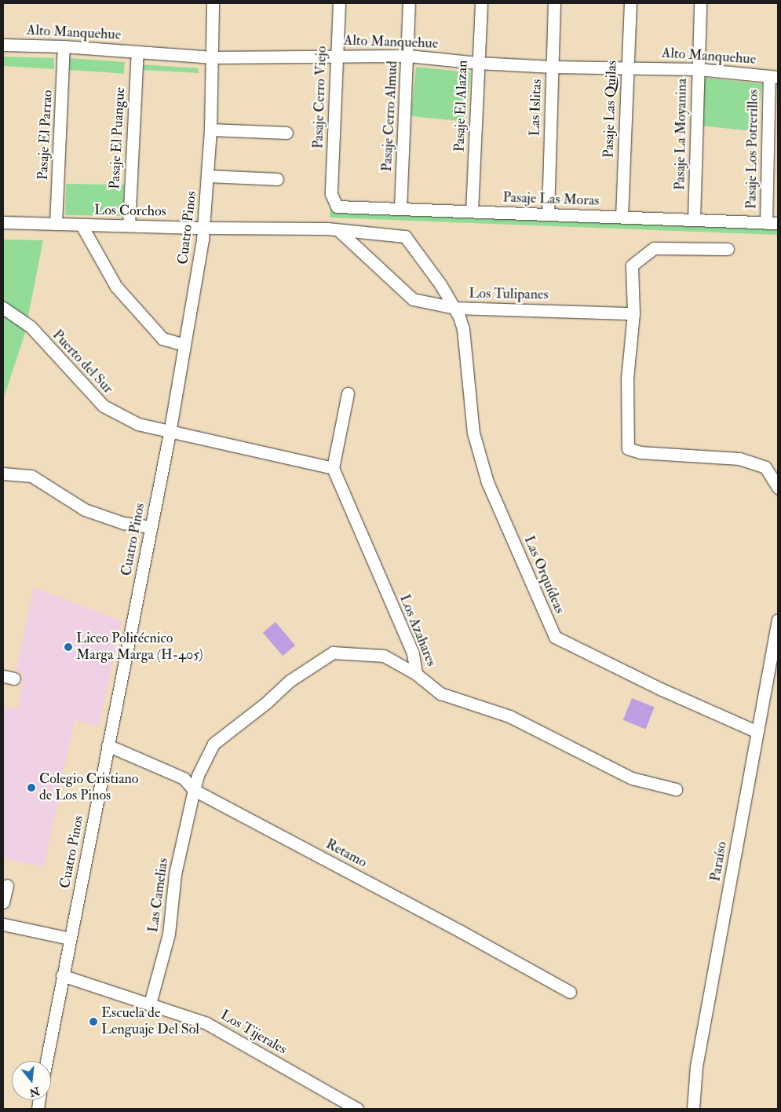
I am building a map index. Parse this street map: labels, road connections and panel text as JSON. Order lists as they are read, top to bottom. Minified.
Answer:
{"streets":{"street":["Alto Manquehue","Pasaje Cerro Viejo","Pasaje El Alazan","Las Islitas","Pasaje Las Quilas","Pasaje Cerro Almud","Pasaje La Moyanina","Pasaje El Parrao","Pasaje El Puangue","Pasaje Los Potrerillos","Pasaje Las Moras","Los Corchos","Cuatro Pinos","Los Tulipanes","Puerto del Sur","Las Orquídeas","Los Azahares","Retamo","Paraíso","Las Camelias","Los Tijerales"]},"crossings":[["Alto Manquehue","Pasaje Cerro Viejo"],["Alto Manquehue","Pasaje El Alazan"],["Alto Manquehue","Las Islitas"],["Alto Manquehue","Pasaje Las Quilas"],["Alto Manquehue","Pasaje Cerro Almud"],["Alto Manquehue","Pasaje La Moyanina"],["Alto Manquehue","Pasaje El Parrao"],["Alto Manquehue","Pasaje El Puangue"],["Alto Manquehue","Pasaje Los Potrerillos"],["Alto Manquehue","Cuatro Pinos"],["Pasaje Cerro Viejo","Pasaje Las Moras"],["Pasaje El Alazan","Pasaje Las Moras"],["Las Islitas","Pasaje Las Moras"],["Pasaje Las Quilas","Pasaje Las Moras"],["Pasaje Cerro Almud","Pasaje Las Moras"],["Pasaje La Moyanina","Pasaje Las Moras"],["Pasaje El Parrao","Los Corchos"],["Pasaje El Puangue","Los Corchos"],["Pasaje Los Potrerillos","Pasaje Las Moras"],["Los Corchos","Cuatro Pinos"],["Los Corchos","Los Tulipanes"],["Cuatro Pinos","Puerto del Sur"],["Cuatro Pinos","Retamo"],["Cuatro Pinos","Los Tijerales"],["Los Tulipanes","Las Orquídeas"],["Las Orquídeas","Paraíso"],["Los Azahares","Las Camelias"],["Retamo","Las Camelias"],["Las Camelias","Los Tijerales"]],"places":["Liceo Politécnico Marga Marga (H-405)","Colegio Cristiano de Los Pinos","Escuela de Lenguaje Del Sol"],"north":"bottom"}
